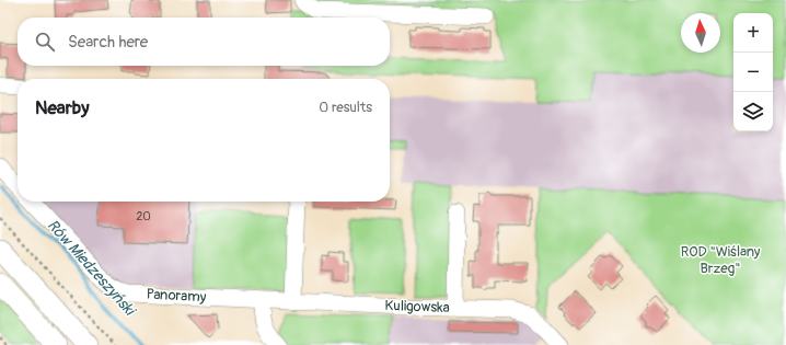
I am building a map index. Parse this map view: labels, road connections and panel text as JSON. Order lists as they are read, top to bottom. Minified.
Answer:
{"streets":{"street":["Panoramy","Kuligowska"]},"crossings":[["Panoramy","Kuligowska"]],"water":["Rów Miedzeszyński"],"parks":["ROD \"Wiślany Brzeg\""],"house_numbers":["20"],"north":"top","page":{"map_buttons":["+","−"],"search":"Search here","heading":["Nearby","0 results"]}}
